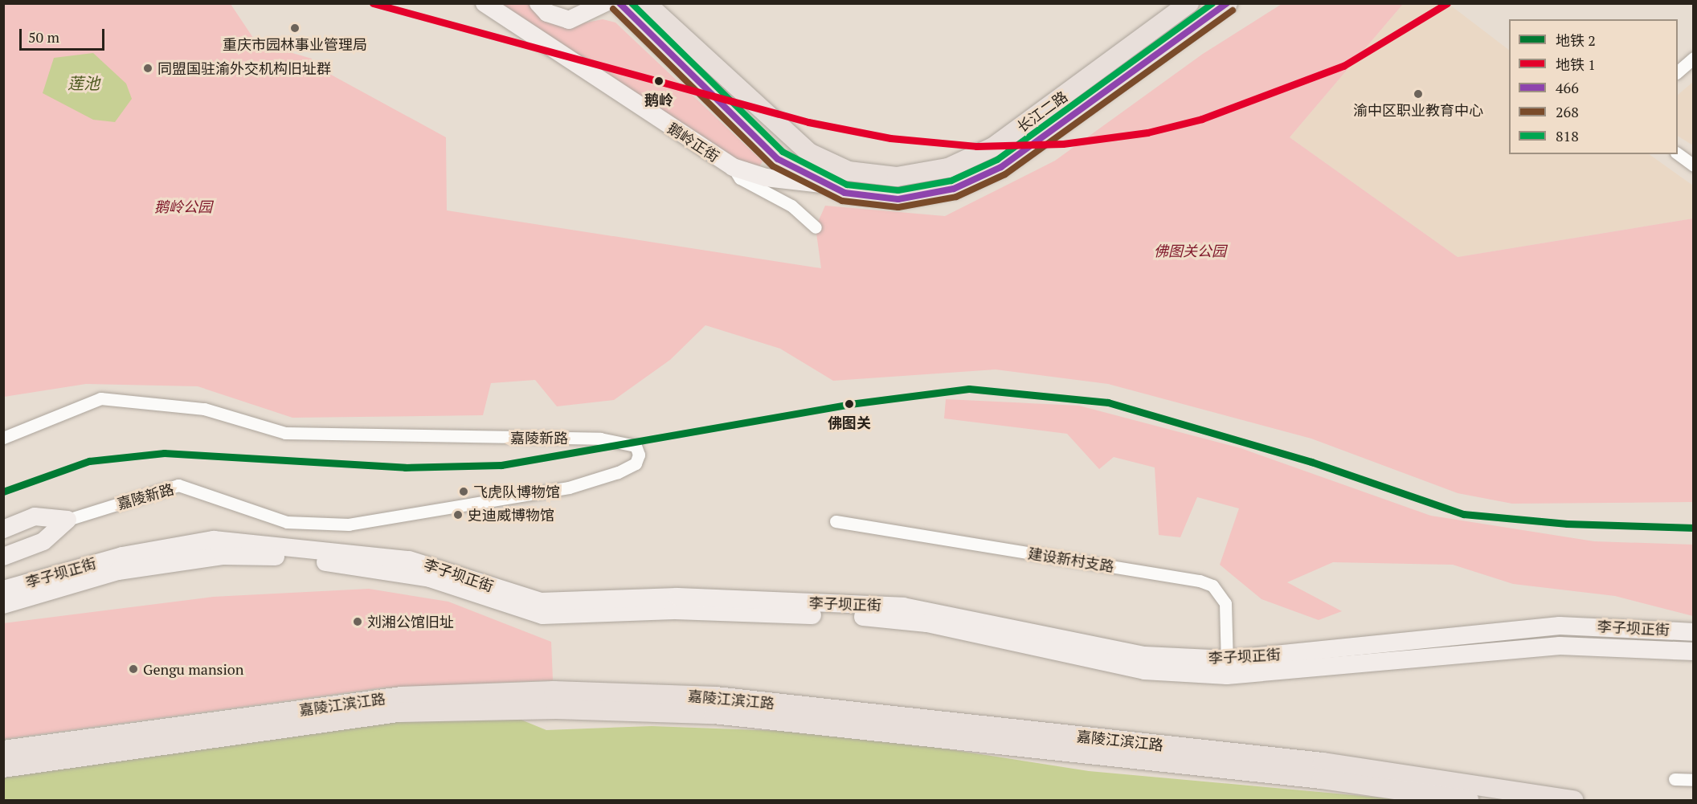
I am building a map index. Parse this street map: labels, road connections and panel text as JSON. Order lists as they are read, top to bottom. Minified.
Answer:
{"streets":{"main road":["长江二路","鹅岭正街","嘉陵新路","李子坝正街","嘉陵江滨江路"],"street":["建设新村支路"]},"crossings":[["长江二路","鹅岭正街"],["建设新村支路","李子坝正街"]],"water":["莲池"],"parks":["鹅岭公园","佛图关公园"],"places":["重庆市园林事业管理局","同盟国驻渝外交机构旧址群","鹅岭","渝中区职业教育中心","佛图关","飞虎队博物馆","史迪威博物馆","刘湘公馆旧址","Gengu mansion"],"lines":["metro line 1","transit line 466","transit line 818","transit line 268","metro line 2"],"legend":["地铁 2","地铁 1","466","268","818"],"scale_bar":"50 m"}
